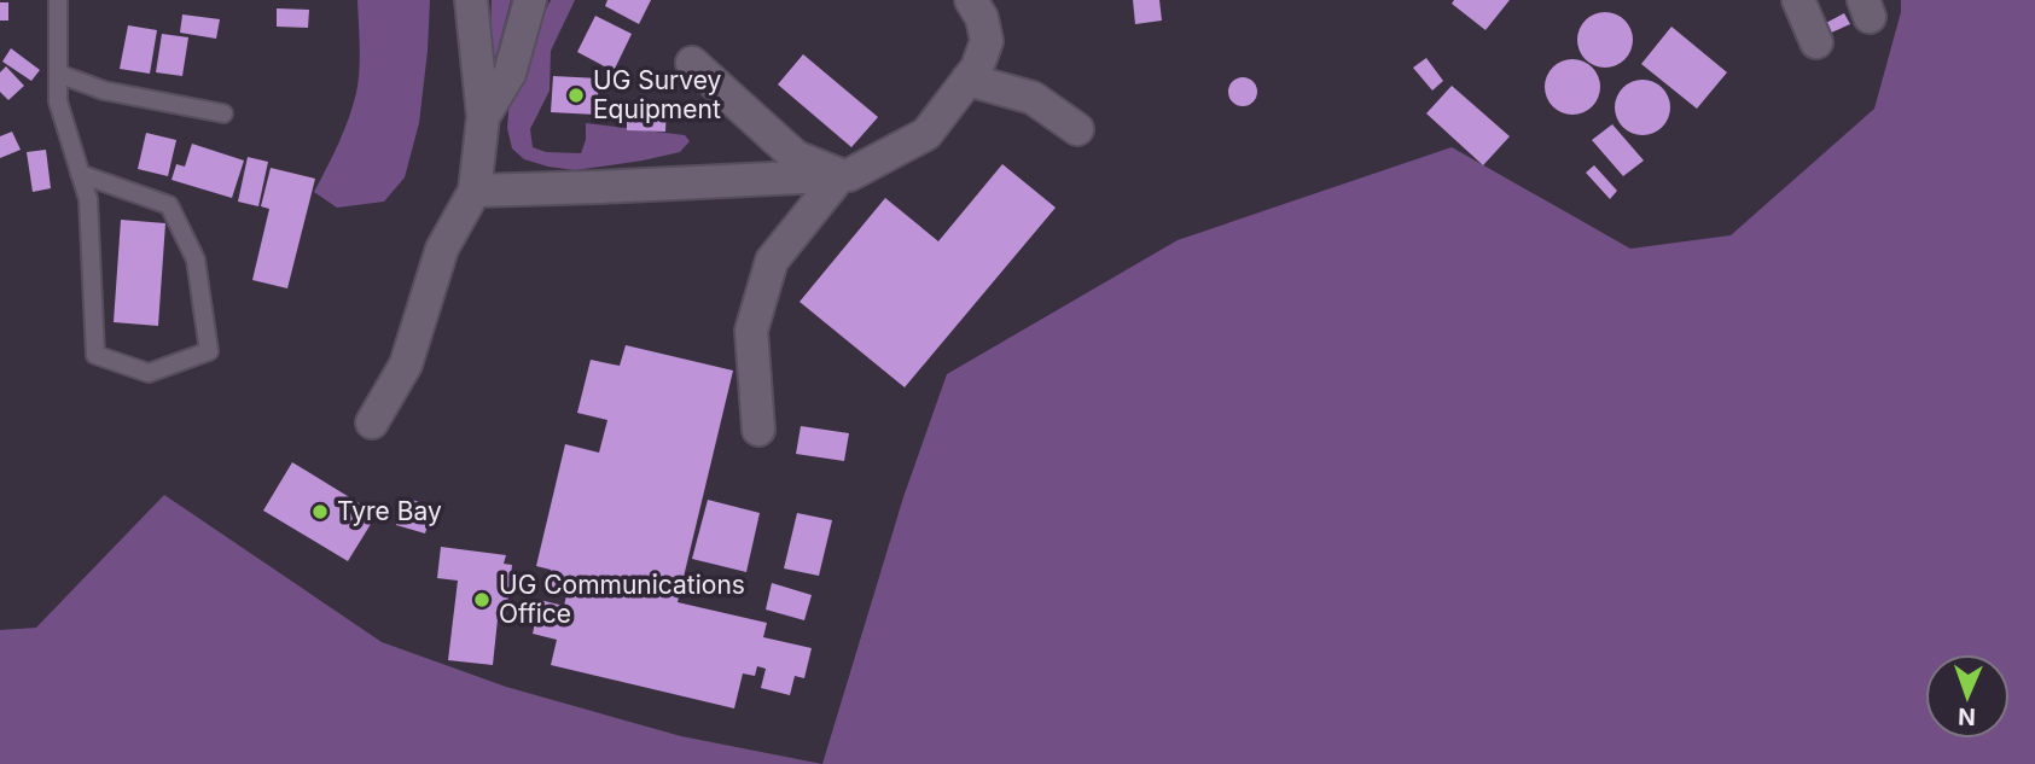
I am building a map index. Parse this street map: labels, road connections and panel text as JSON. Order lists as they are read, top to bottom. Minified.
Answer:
{"places":["UG Survey Equipment","Tyre Bay","UG Communications Office"],"north":"bottom"}
